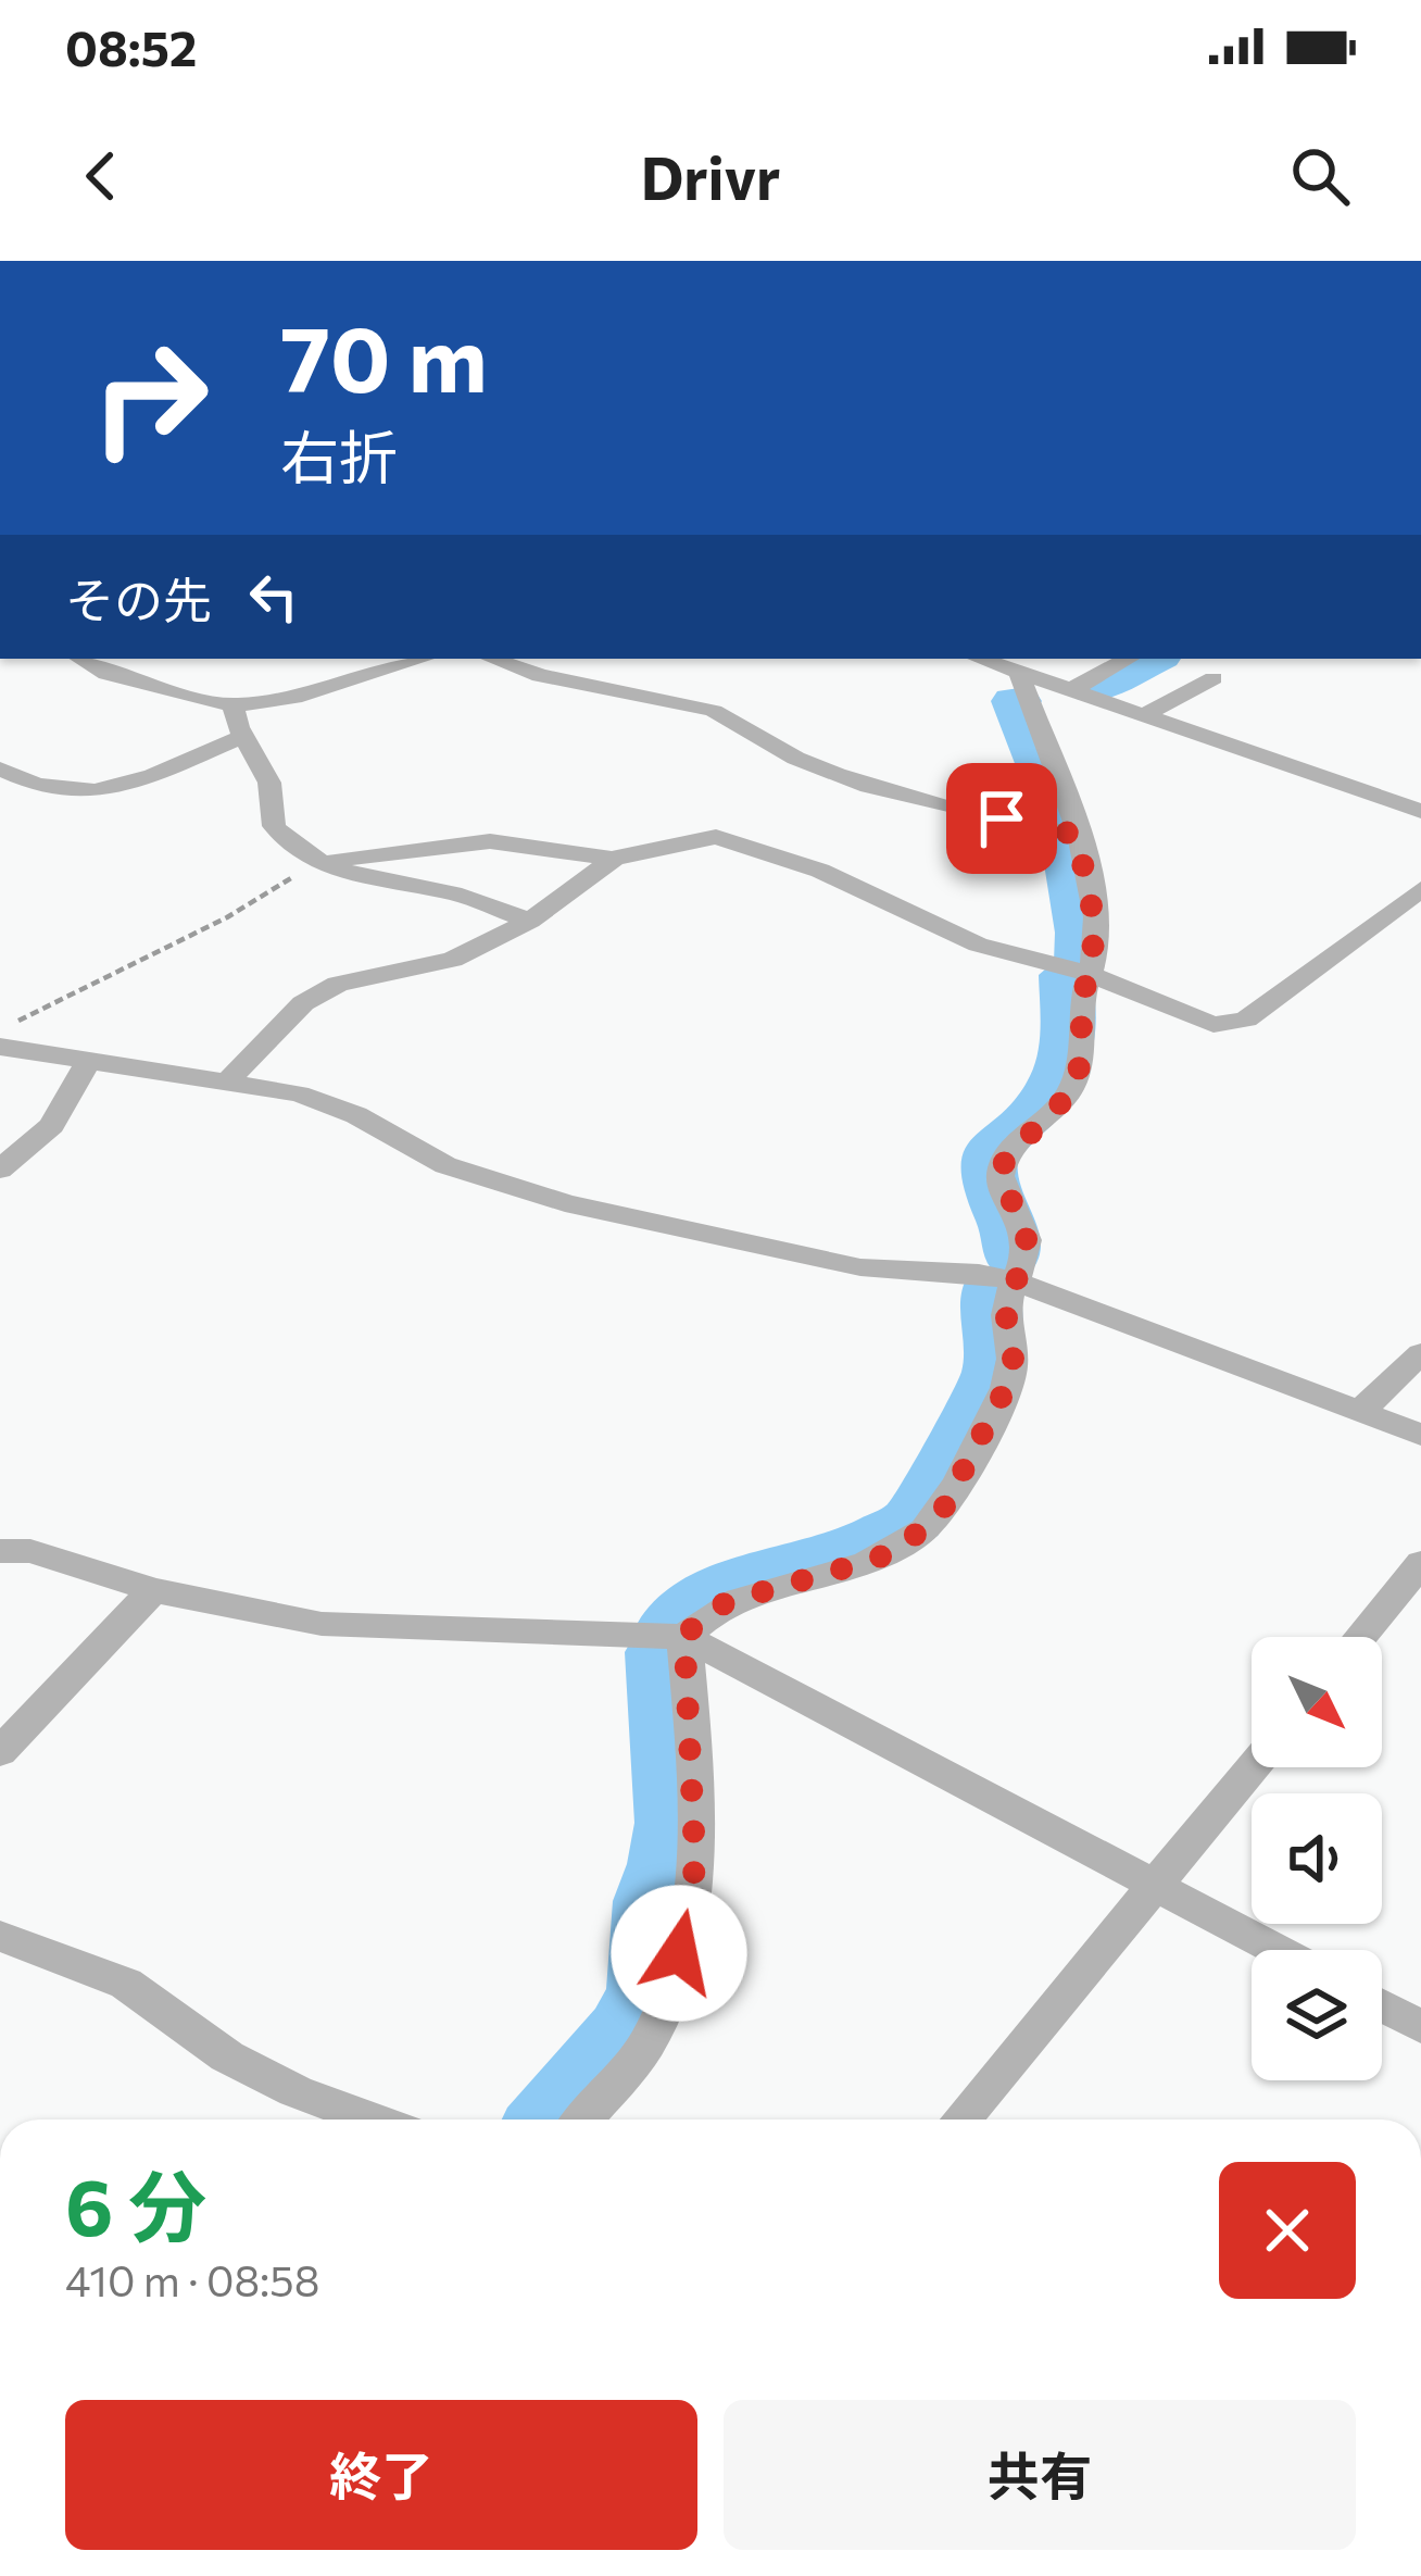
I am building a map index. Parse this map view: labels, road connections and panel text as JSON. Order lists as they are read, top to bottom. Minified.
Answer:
{"north":"bottom right","page":{"status":"08:52","header":"Drivr","turn":["70 m","右折"],"then":"その先","heading":["6 分","410 m · 08:58"],"buttons":["終了","共有"]}}
